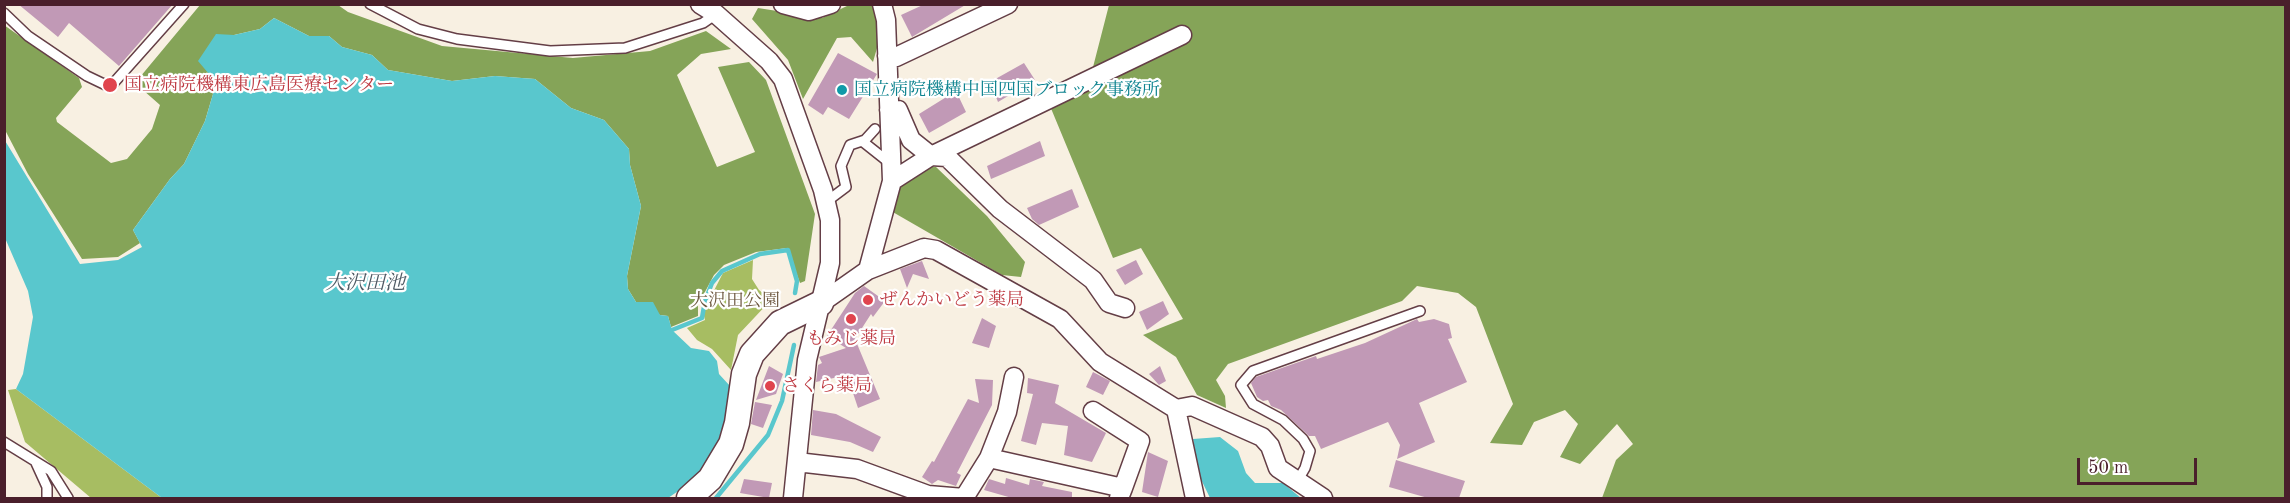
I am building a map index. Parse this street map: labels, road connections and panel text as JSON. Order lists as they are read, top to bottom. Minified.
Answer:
{"water":["大沢田池"],"parks":["大沢田公園"],"places":["国立病院機構東広島医療センター","国立病院機構中国四国ブロック事務所","ぜんかいどう薬局","もみじ薬局","さくら薬局"],"scale_bar":"50 m"}
